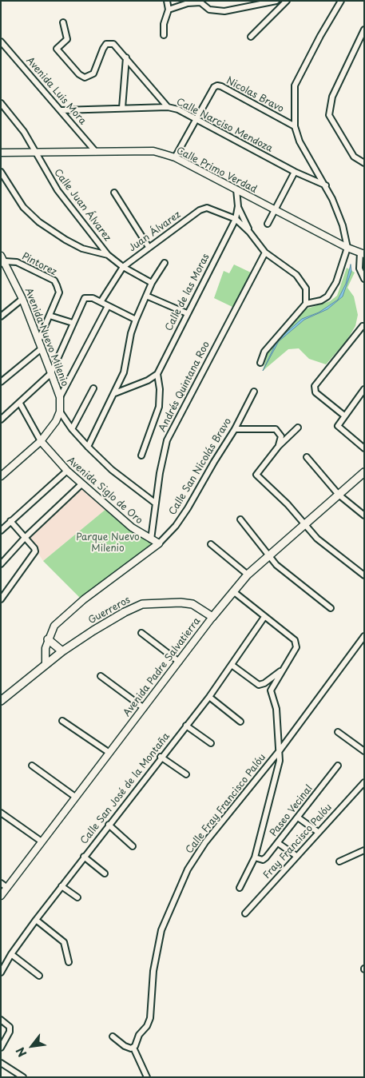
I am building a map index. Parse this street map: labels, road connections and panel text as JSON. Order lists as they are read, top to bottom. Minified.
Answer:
{"streets":{"main road":["Guerreros","Avenida Padre Salvatierra"],"street":["Avenida Luis Mora","Nicolas Bravo","Calle Narciso Mendoza","Calle Primo Verdad","Calle Juan Álvarez","Juan Álvarez","Pintorez","Calle de las Moras","Avenida Nuevo Milenio","Andrés Quintana Roo","Calle San Nicolás Bravo","Avenida Siglo de Oro","Calle San José de la Montaña","Calle Fray Francisco Palóu","Paseo Vecinal","Fray Francisco Palóu"]},"crossings":[["Avenida Luis Mora","Calle Narciso Mendoza"],["Avenida Luis Mora","Calle Primo Verdad"],["Nicolas Bravo","Calle Narciso Mendoza"],["Nicolas Bravo","Calle Primo Verdad"],["Calle Primo Verdad","Calle Juan Álvarez"],["Calle Juan Álvarez","Juan Álvarez"],["Juan Álvarez","Calle de las Moras"],["Pintorez","Avenida Nuevo Milenio"],["Andrés Quintana Roo","Avenida Siglo de Oro"],["Calle San Nicolás Bravo","Avenida Siglo de Oro"],["Calle San Nicolás Bravo","Guerreros"],["Guerreros","Avenida Padre Salvatierra"],["Calle Fray Francisco Palóu","Paseo Vecinal"]],"parks":["Parque Nuevo Milenio"],"north":"bottom left"}
